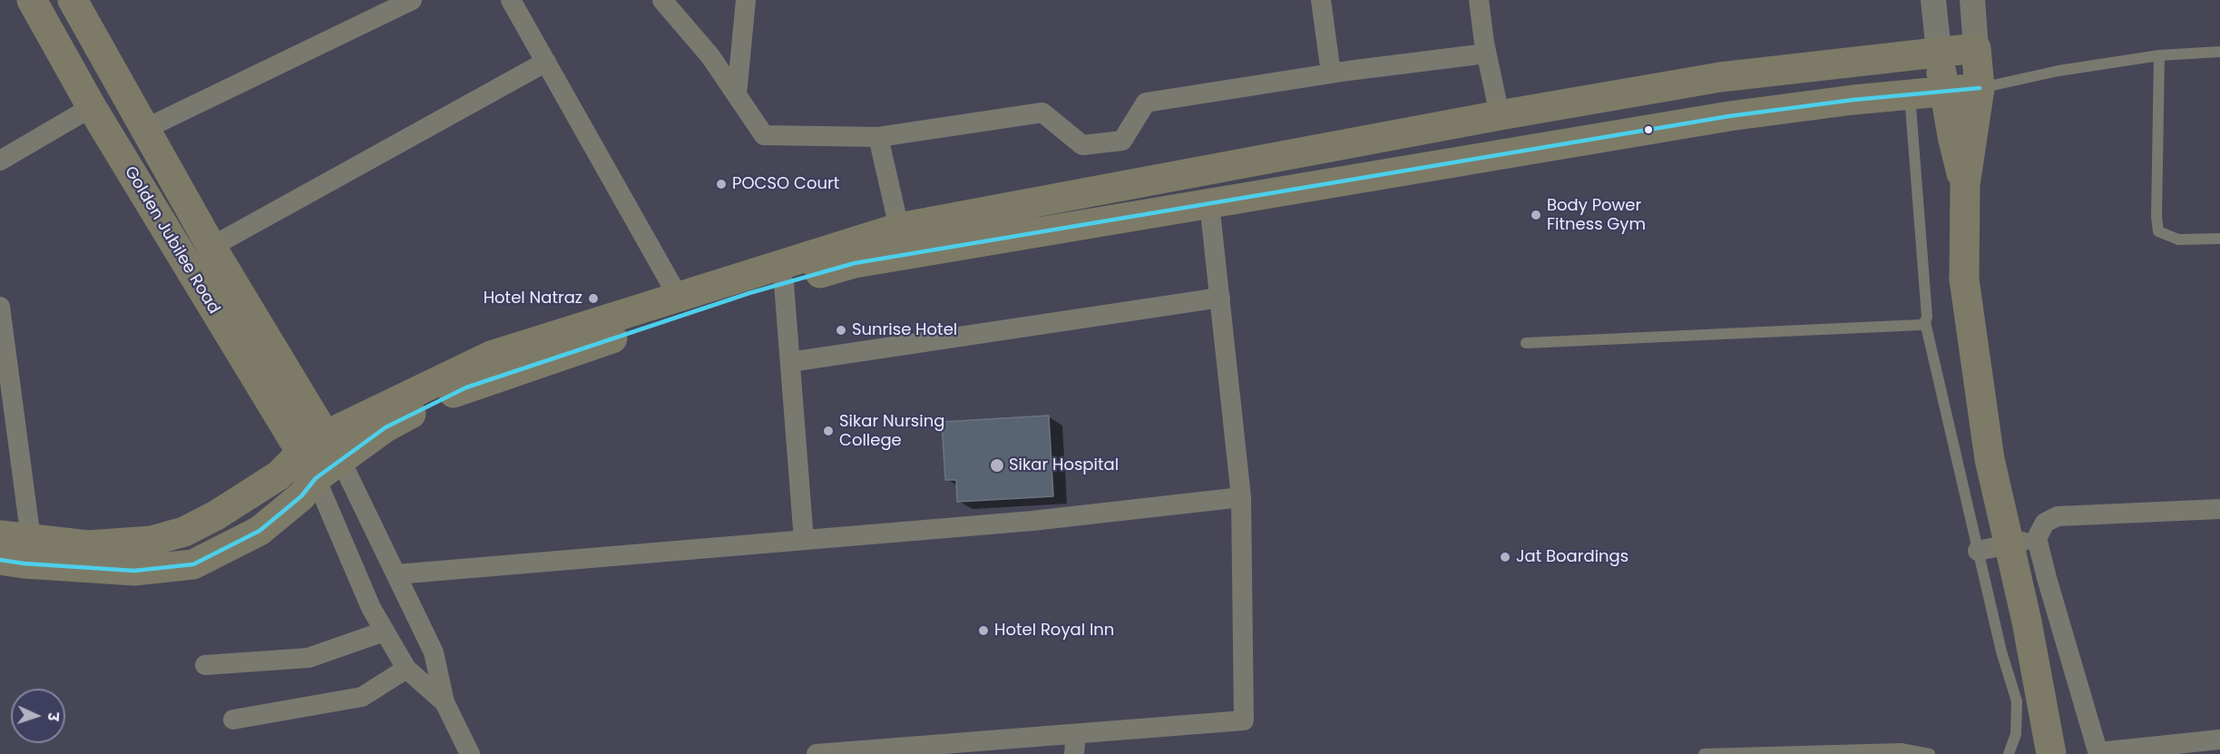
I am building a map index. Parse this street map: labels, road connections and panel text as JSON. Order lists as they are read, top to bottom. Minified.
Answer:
{"streets":{"main road":["Golden Jubilee Road"]},"places":["POCSO Court","Body Power Fitness Gym","Hotel Natraz","Sunrise Hotel","Sikar Nursing College","Sikar Hospital","Jat Boardings","Hotel Royal Inn"],"north":"right"}
